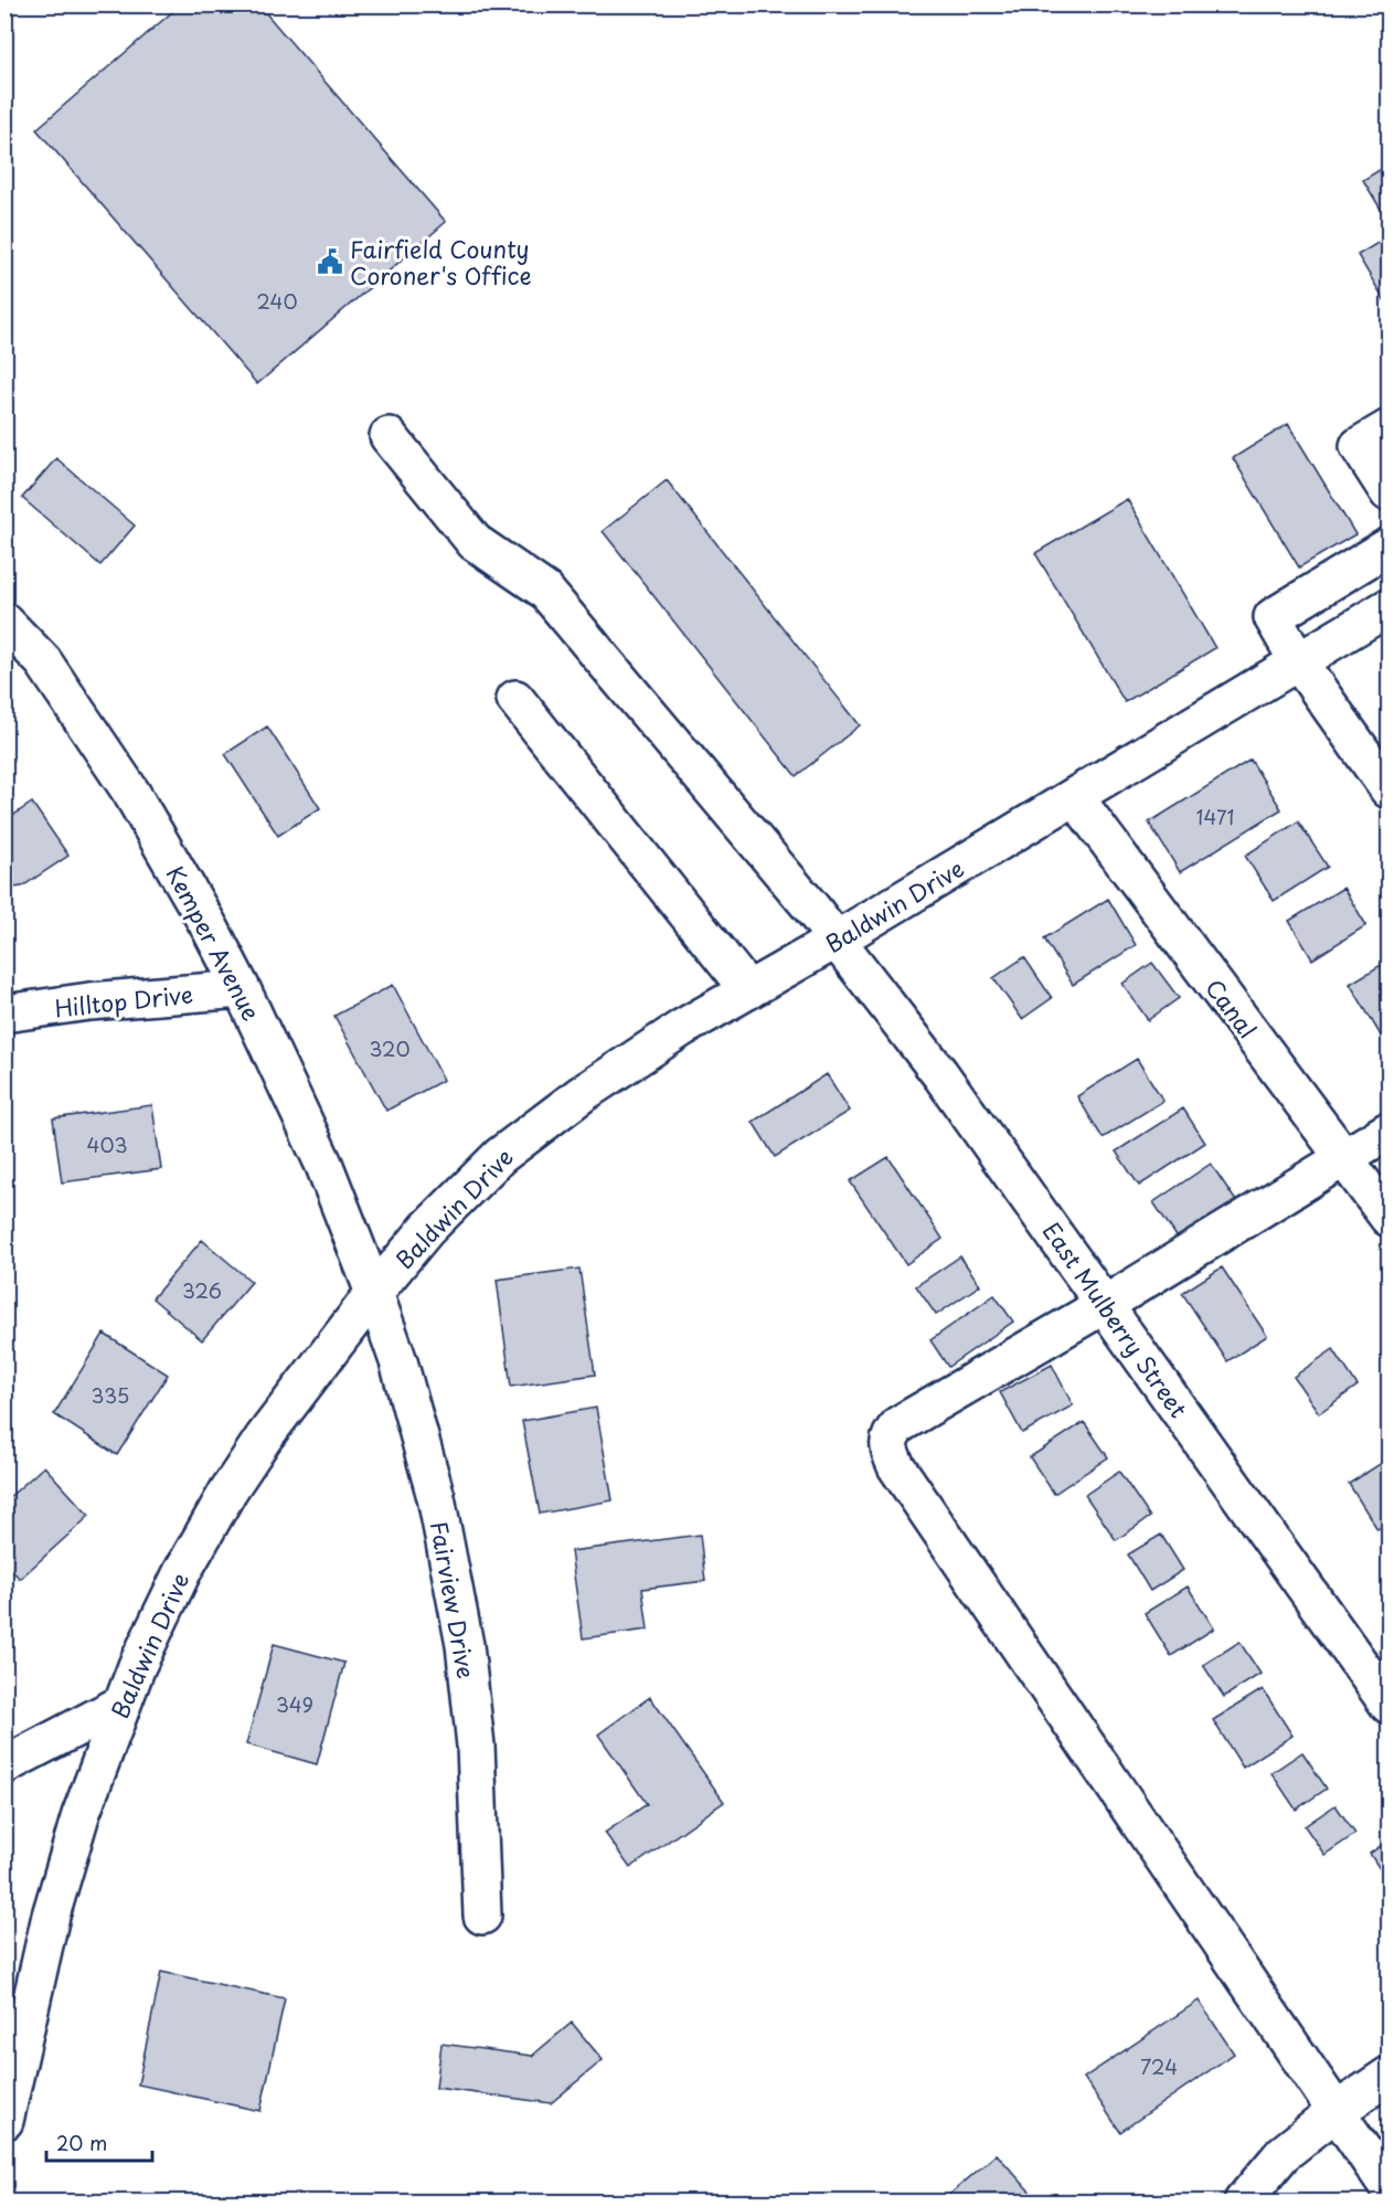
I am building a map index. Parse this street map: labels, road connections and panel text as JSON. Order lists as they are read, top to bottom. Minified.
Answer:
{"streets":{"street":["Baldwin Drive","Kemper Avenue","Hilltop Drive","Canal","East Mulberry Street","Fairview Drive"]},"crossings":[["Baldwin Drive","Kemper Avenue"],["Baldwin Drive","Canal"],["Baldwin Drive","East Mulberry Street"],["Baldwin Drive","Fairview Drive"],["Kemper Avenue","Hilltop Drive"],["Kemper Avenue","Fairview Drive"]],"places":{"public building":["Fairfield County Coroner's Office"]},"house_numbers":["240","1471","320","403","326","335","349","724"],"scale_bar":"20 m"}
